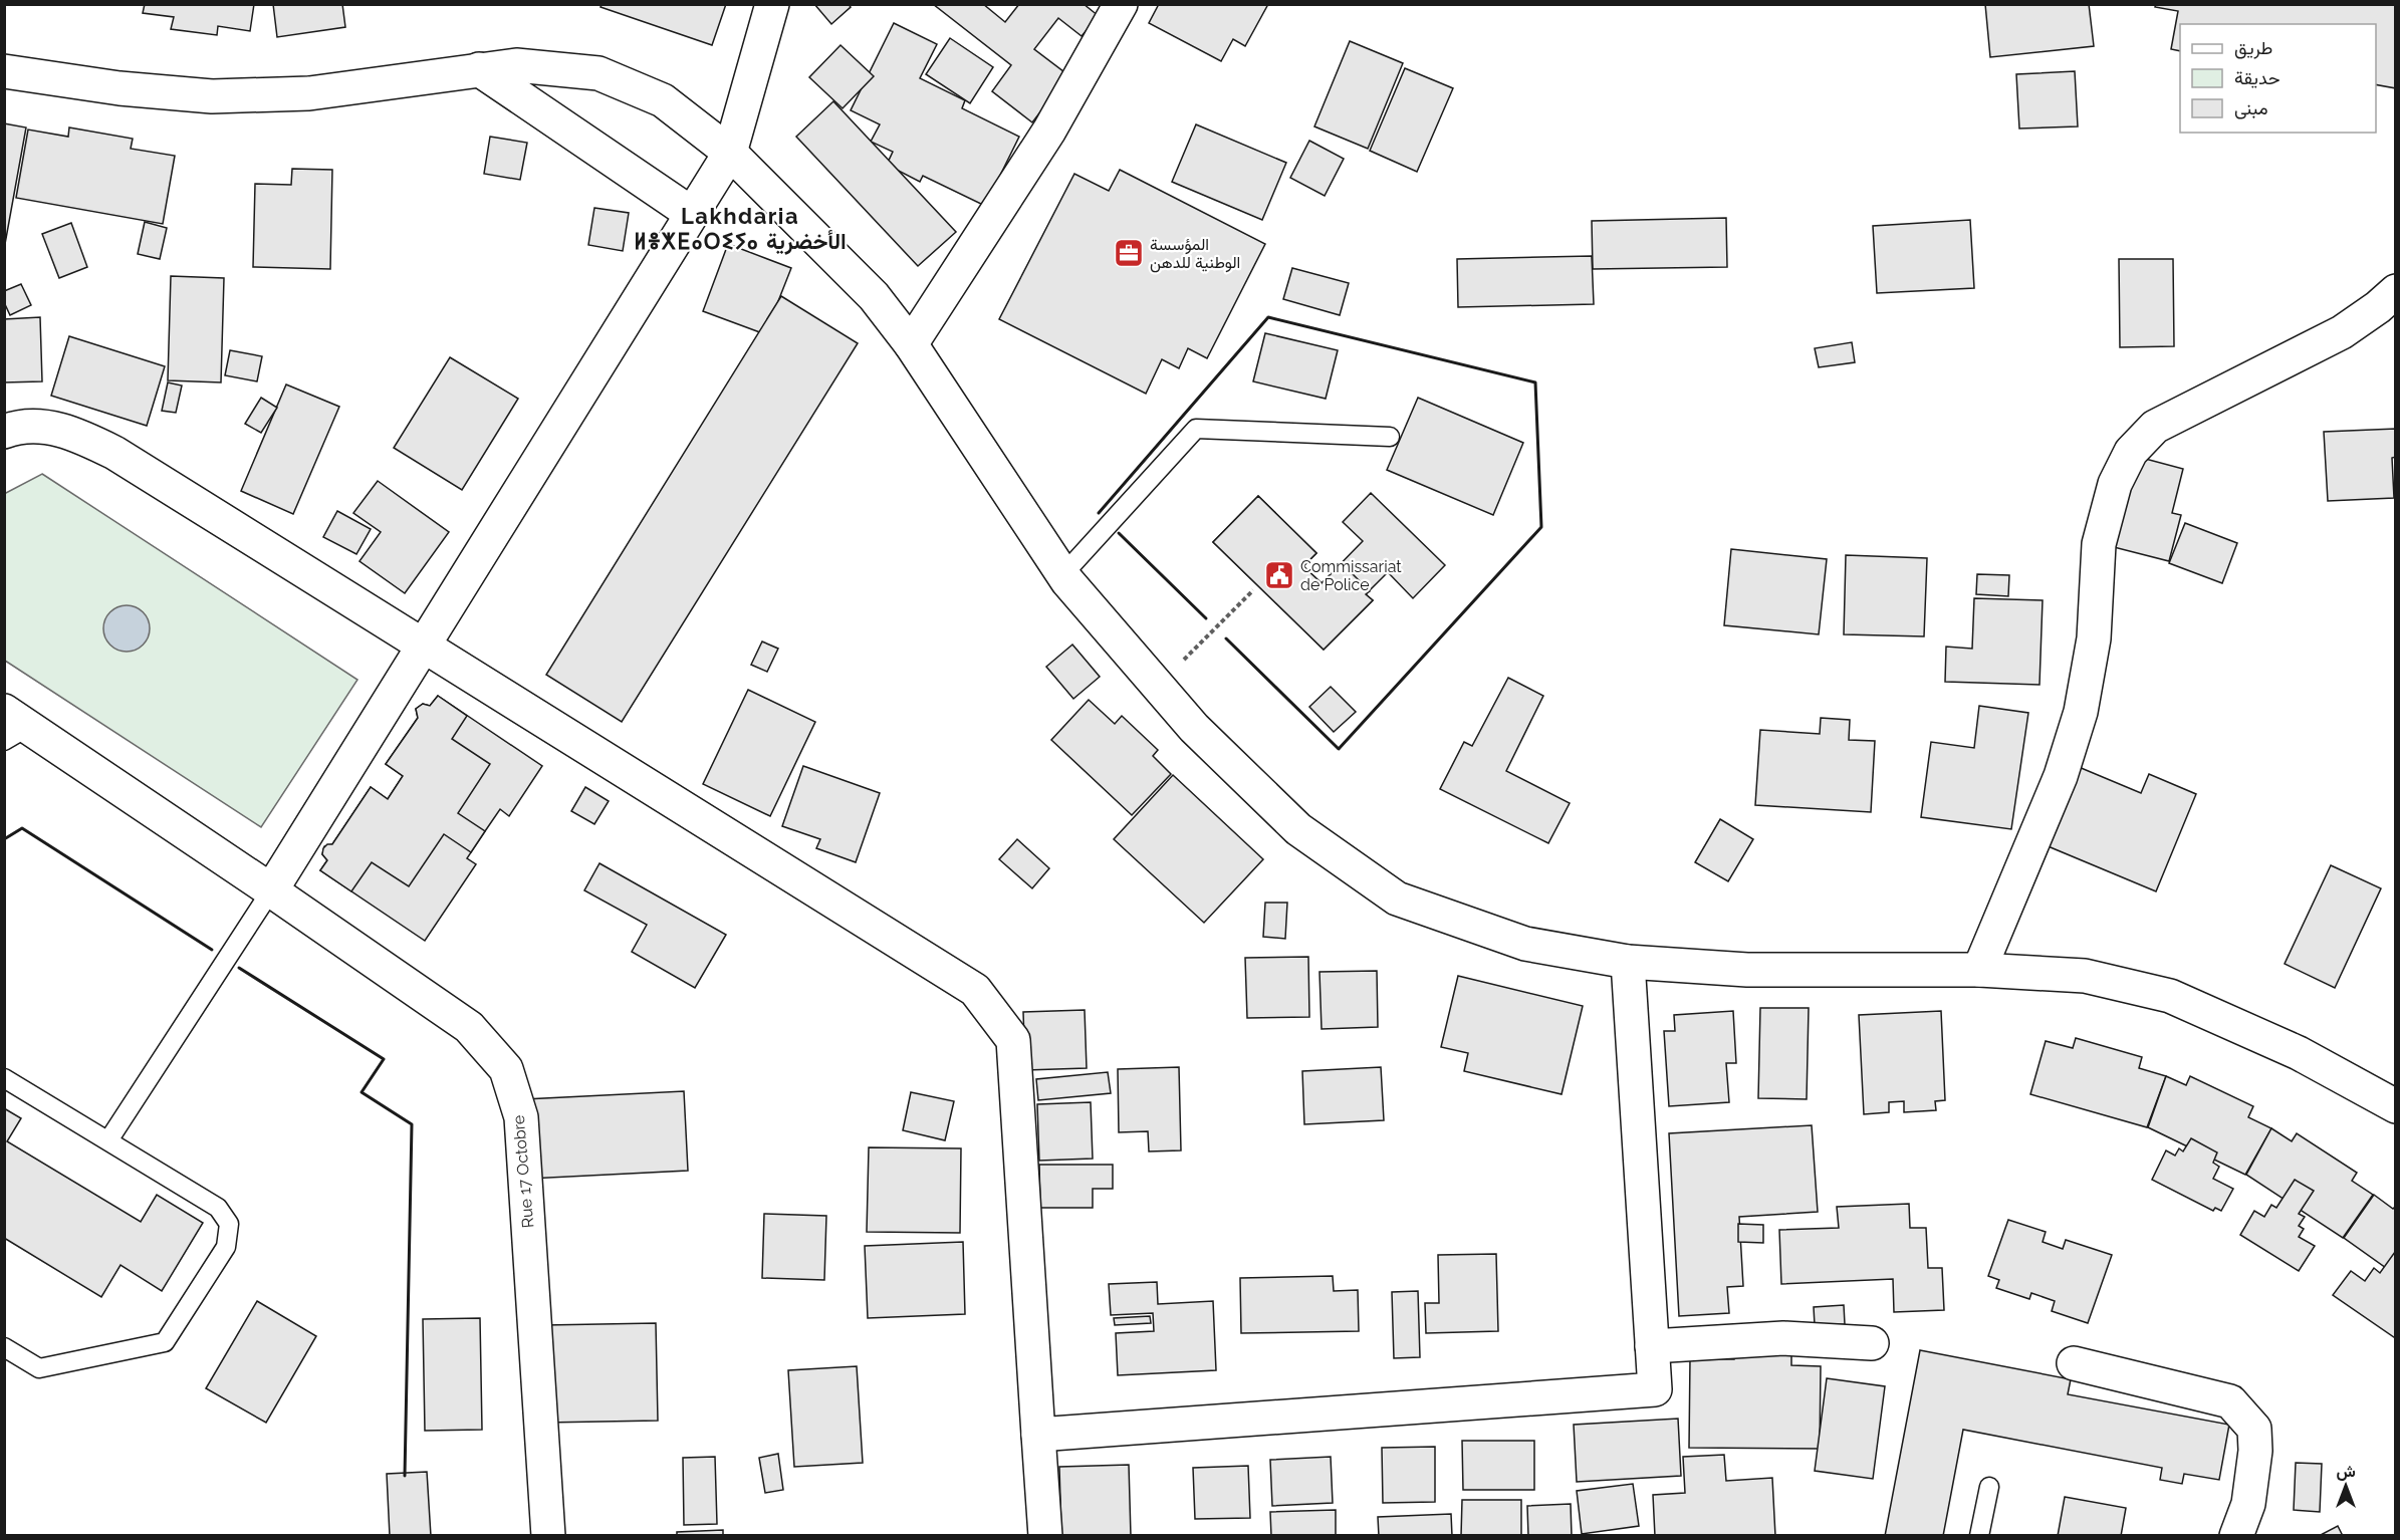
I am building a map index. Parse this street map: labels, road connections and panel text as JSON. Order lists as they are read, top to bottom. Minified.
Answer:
{"streets":{"street":["Rue 17 Octobre"]},"districts":["Lakhdaria ⵍⴻⵅⴹⴰⵔⵉⵢⴰ الأخضرية"],"places":{"office":["المؤسسة الوطنية للدهن"],"public building":["Commissariat de Police"]},"legend":["طريق","حديقة","مبنى"],"north":"top"}
